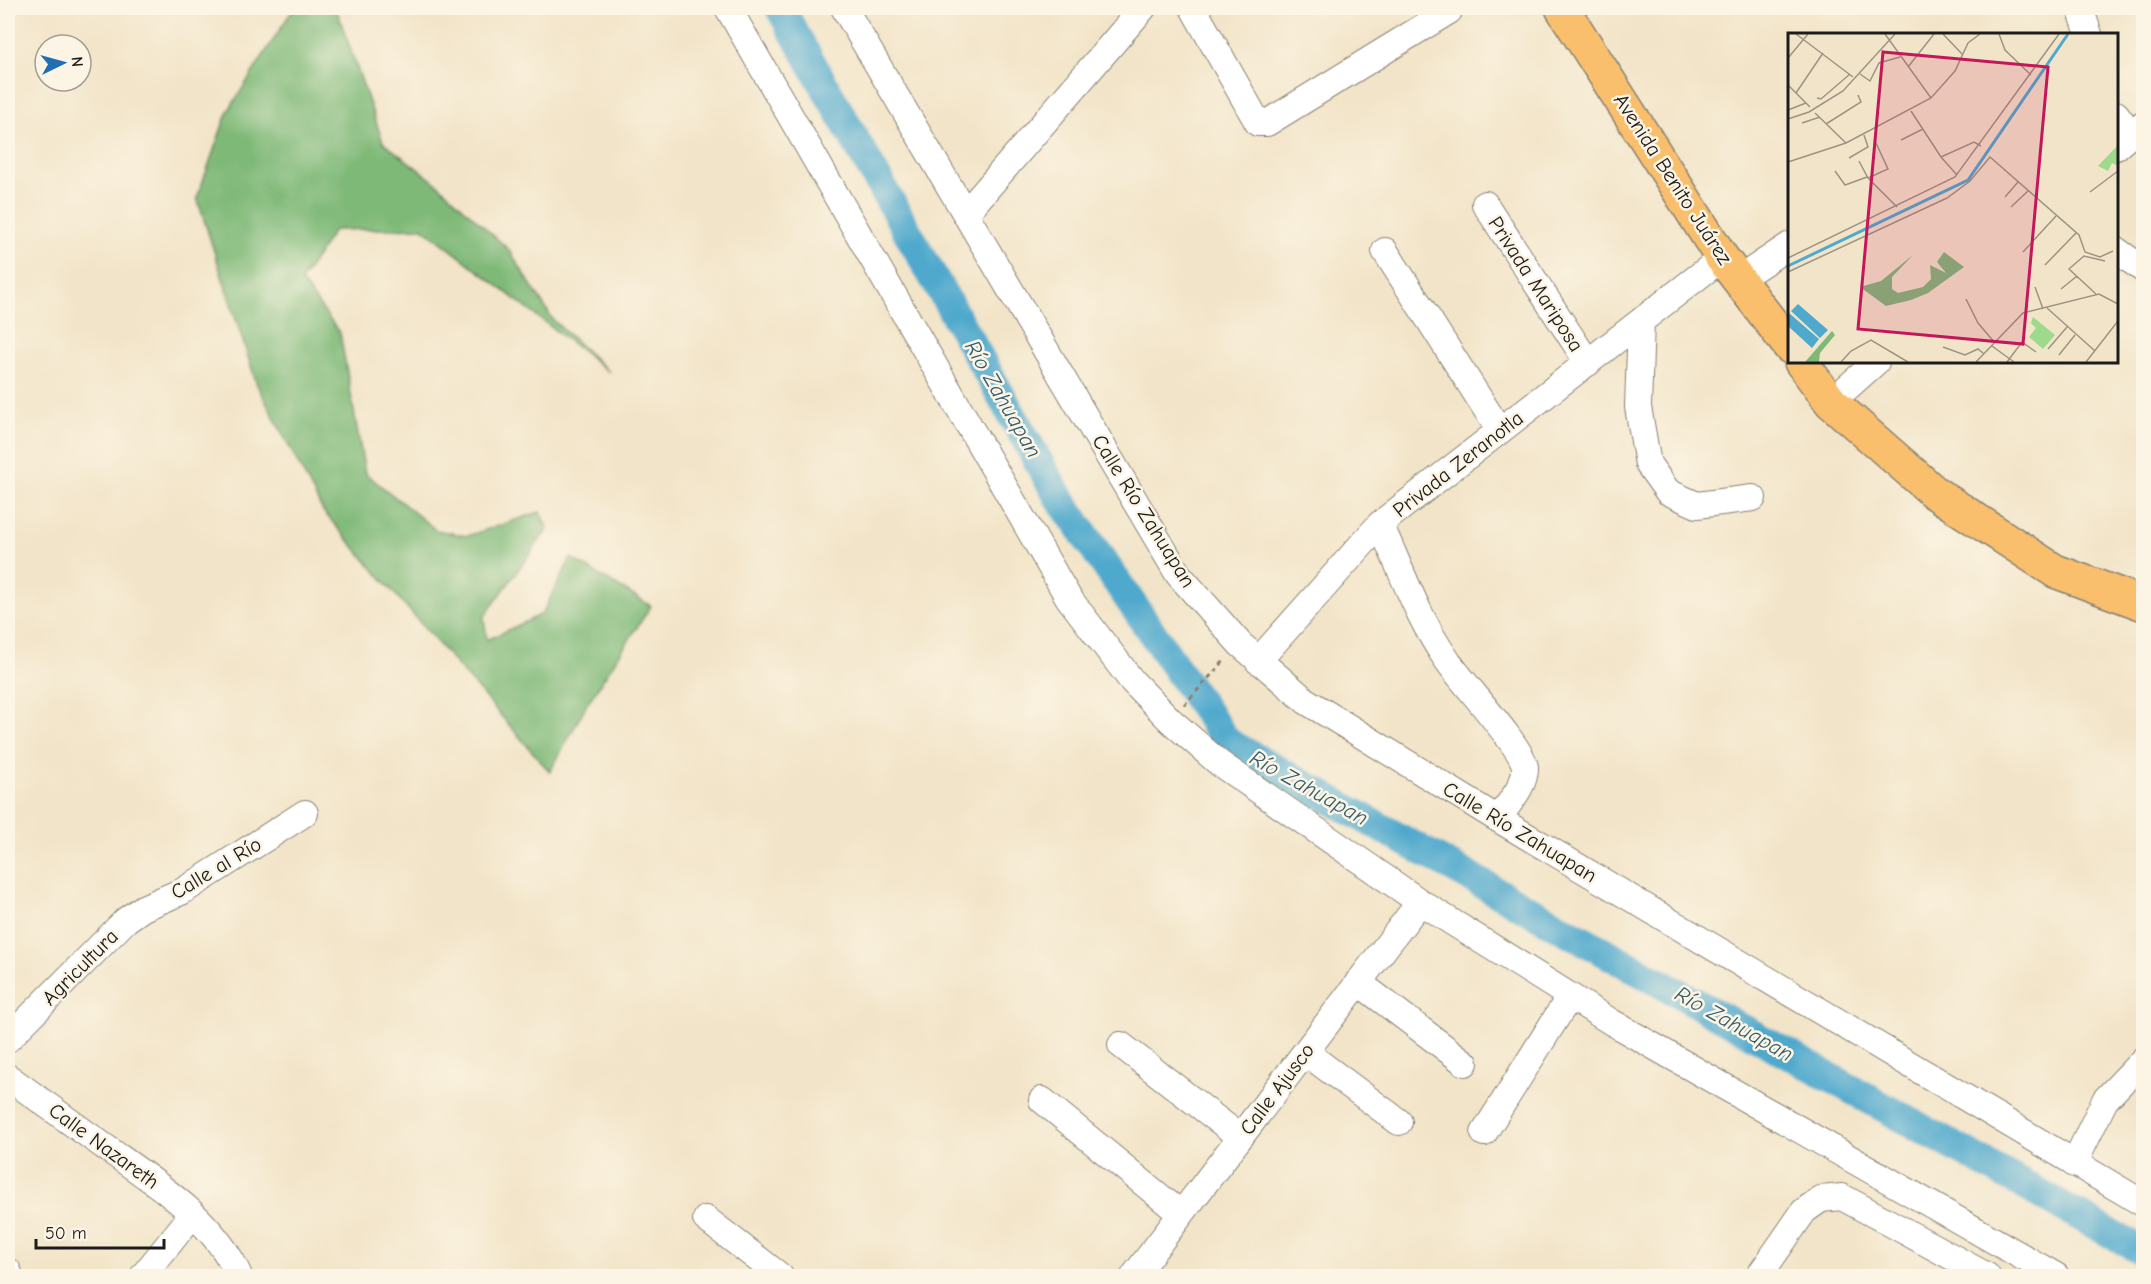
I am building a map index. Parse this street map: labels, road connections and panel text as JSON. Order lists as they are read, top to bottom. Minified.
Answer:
{"streets":{"main road":["Avenida Benito Juárez"],"street":["Privada Mariposa","Privada Zeranotla","Calle Río Zahuapan","Calle al Río","Agricultura","Calle Ajusco","Calle Nazareth"]},"crossings":[["Avenida Benito Juárez","Privada Zeranotla"],["Privada Mariposa","Privada Zeranotla"],["Privada Zeranotla","Calle Río Zahuapan"],["Calle al Río","Agricultura"]],"water":["Río Zahuapan"],"scale_bar":"50 m","north":"right"}
